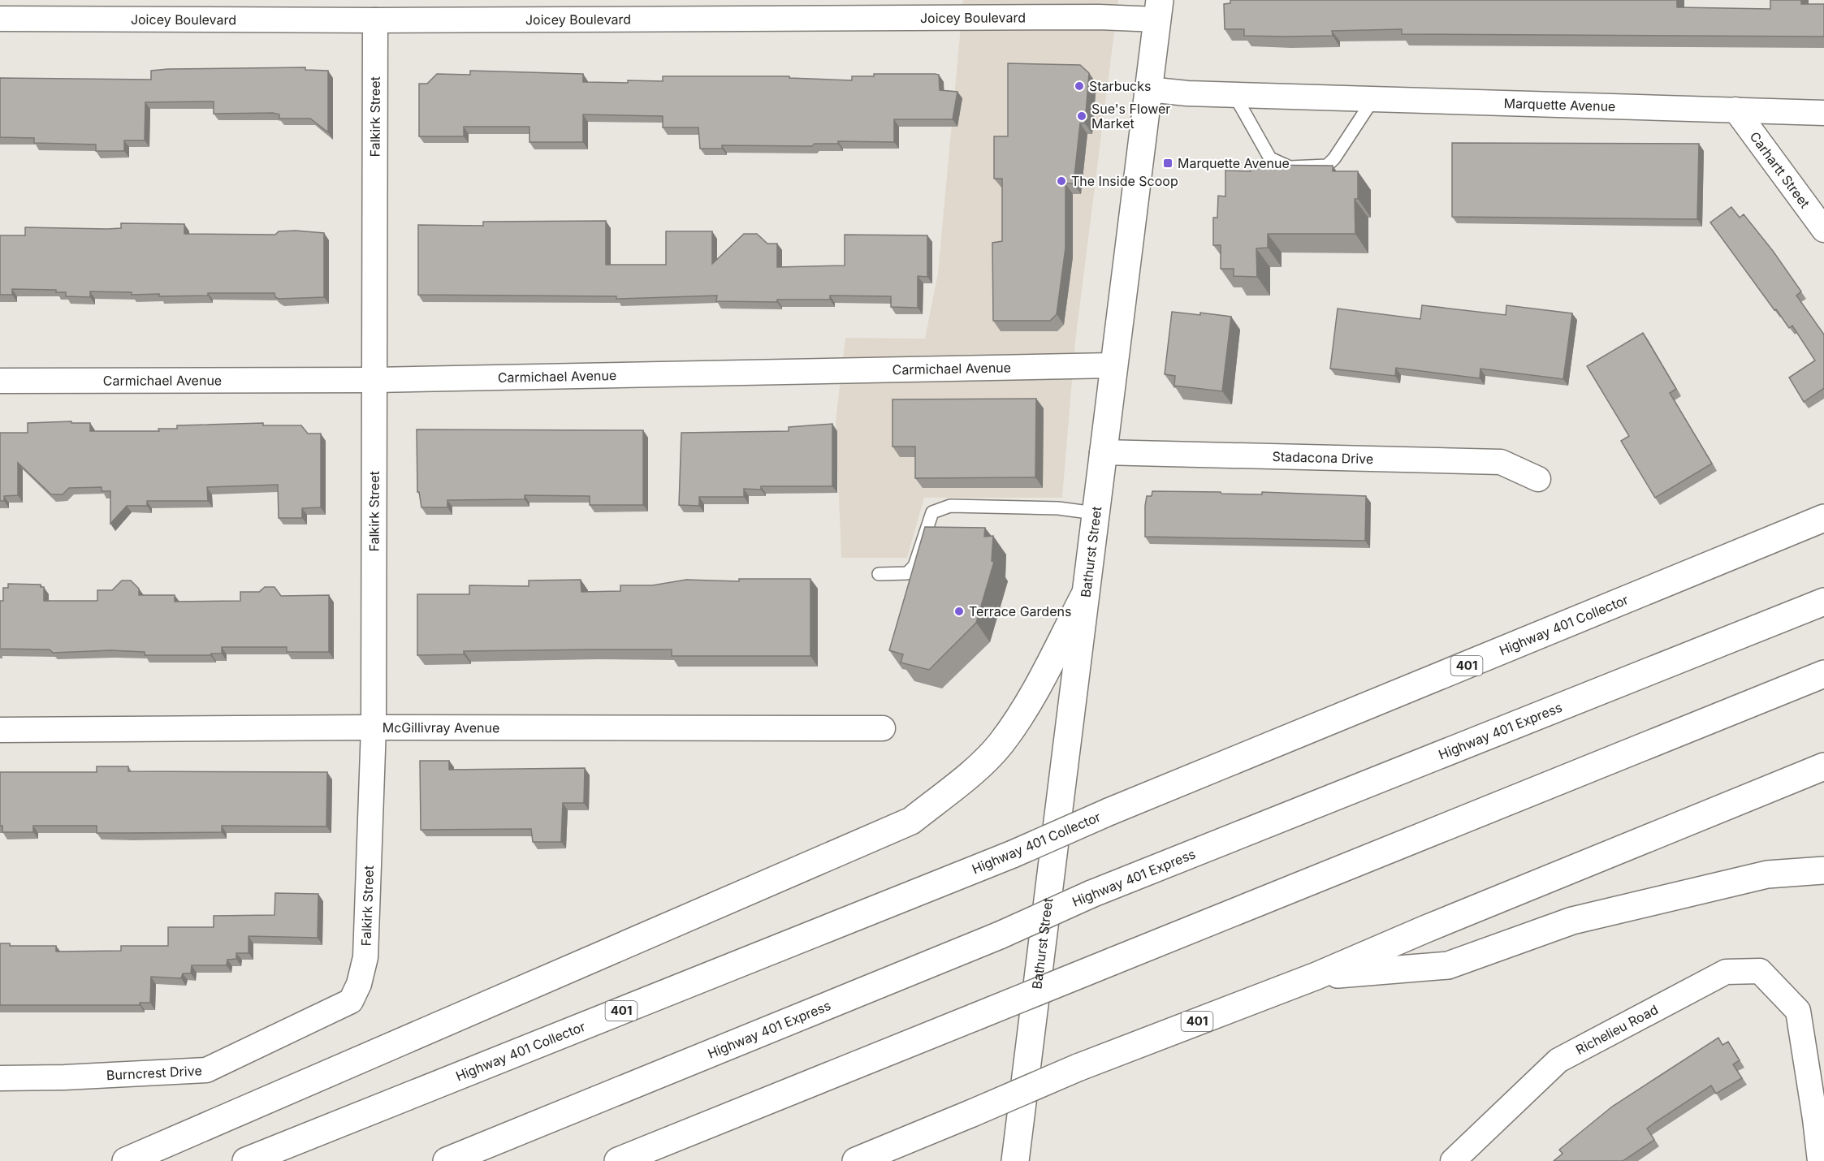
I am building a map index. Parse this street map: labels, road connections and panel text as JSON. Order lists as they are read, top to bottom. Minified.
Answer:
{"streets":{"main road":["Bathurst Street","Highway 401 Collector","401","Highway 401 Express"],"street":["Joicey Boulevard","Marquette Avenue","Falkirk Street","Carhartt Street","Carmichael Avenue","Stadacona Drive","McGillivray Avenue","Richelieu Road","Burncrest Drive"]},"crossings":[["Joicey Boulevard","Falkirk Street"],["Joicey Boulevard","Bathurst Street"],["Marquette Avenue","Carhartt Street"],["Marquette Avenue","Bathurst Street"],["Falkirk Street","Carmichael Avenue"],["Falkirk Street","McGillivray Avenue"],["Falkirk Street","Burncrest Drive"],["Carmichael Avenue","Bathurst Street"],["Stadacona Drive","Bathurst Street"]],"places":{"other":["Starbucks","Sue's Flower Market","The Inside Scoop","Terrace Gardens"],"transit":["Marquette Avenue"]}}
